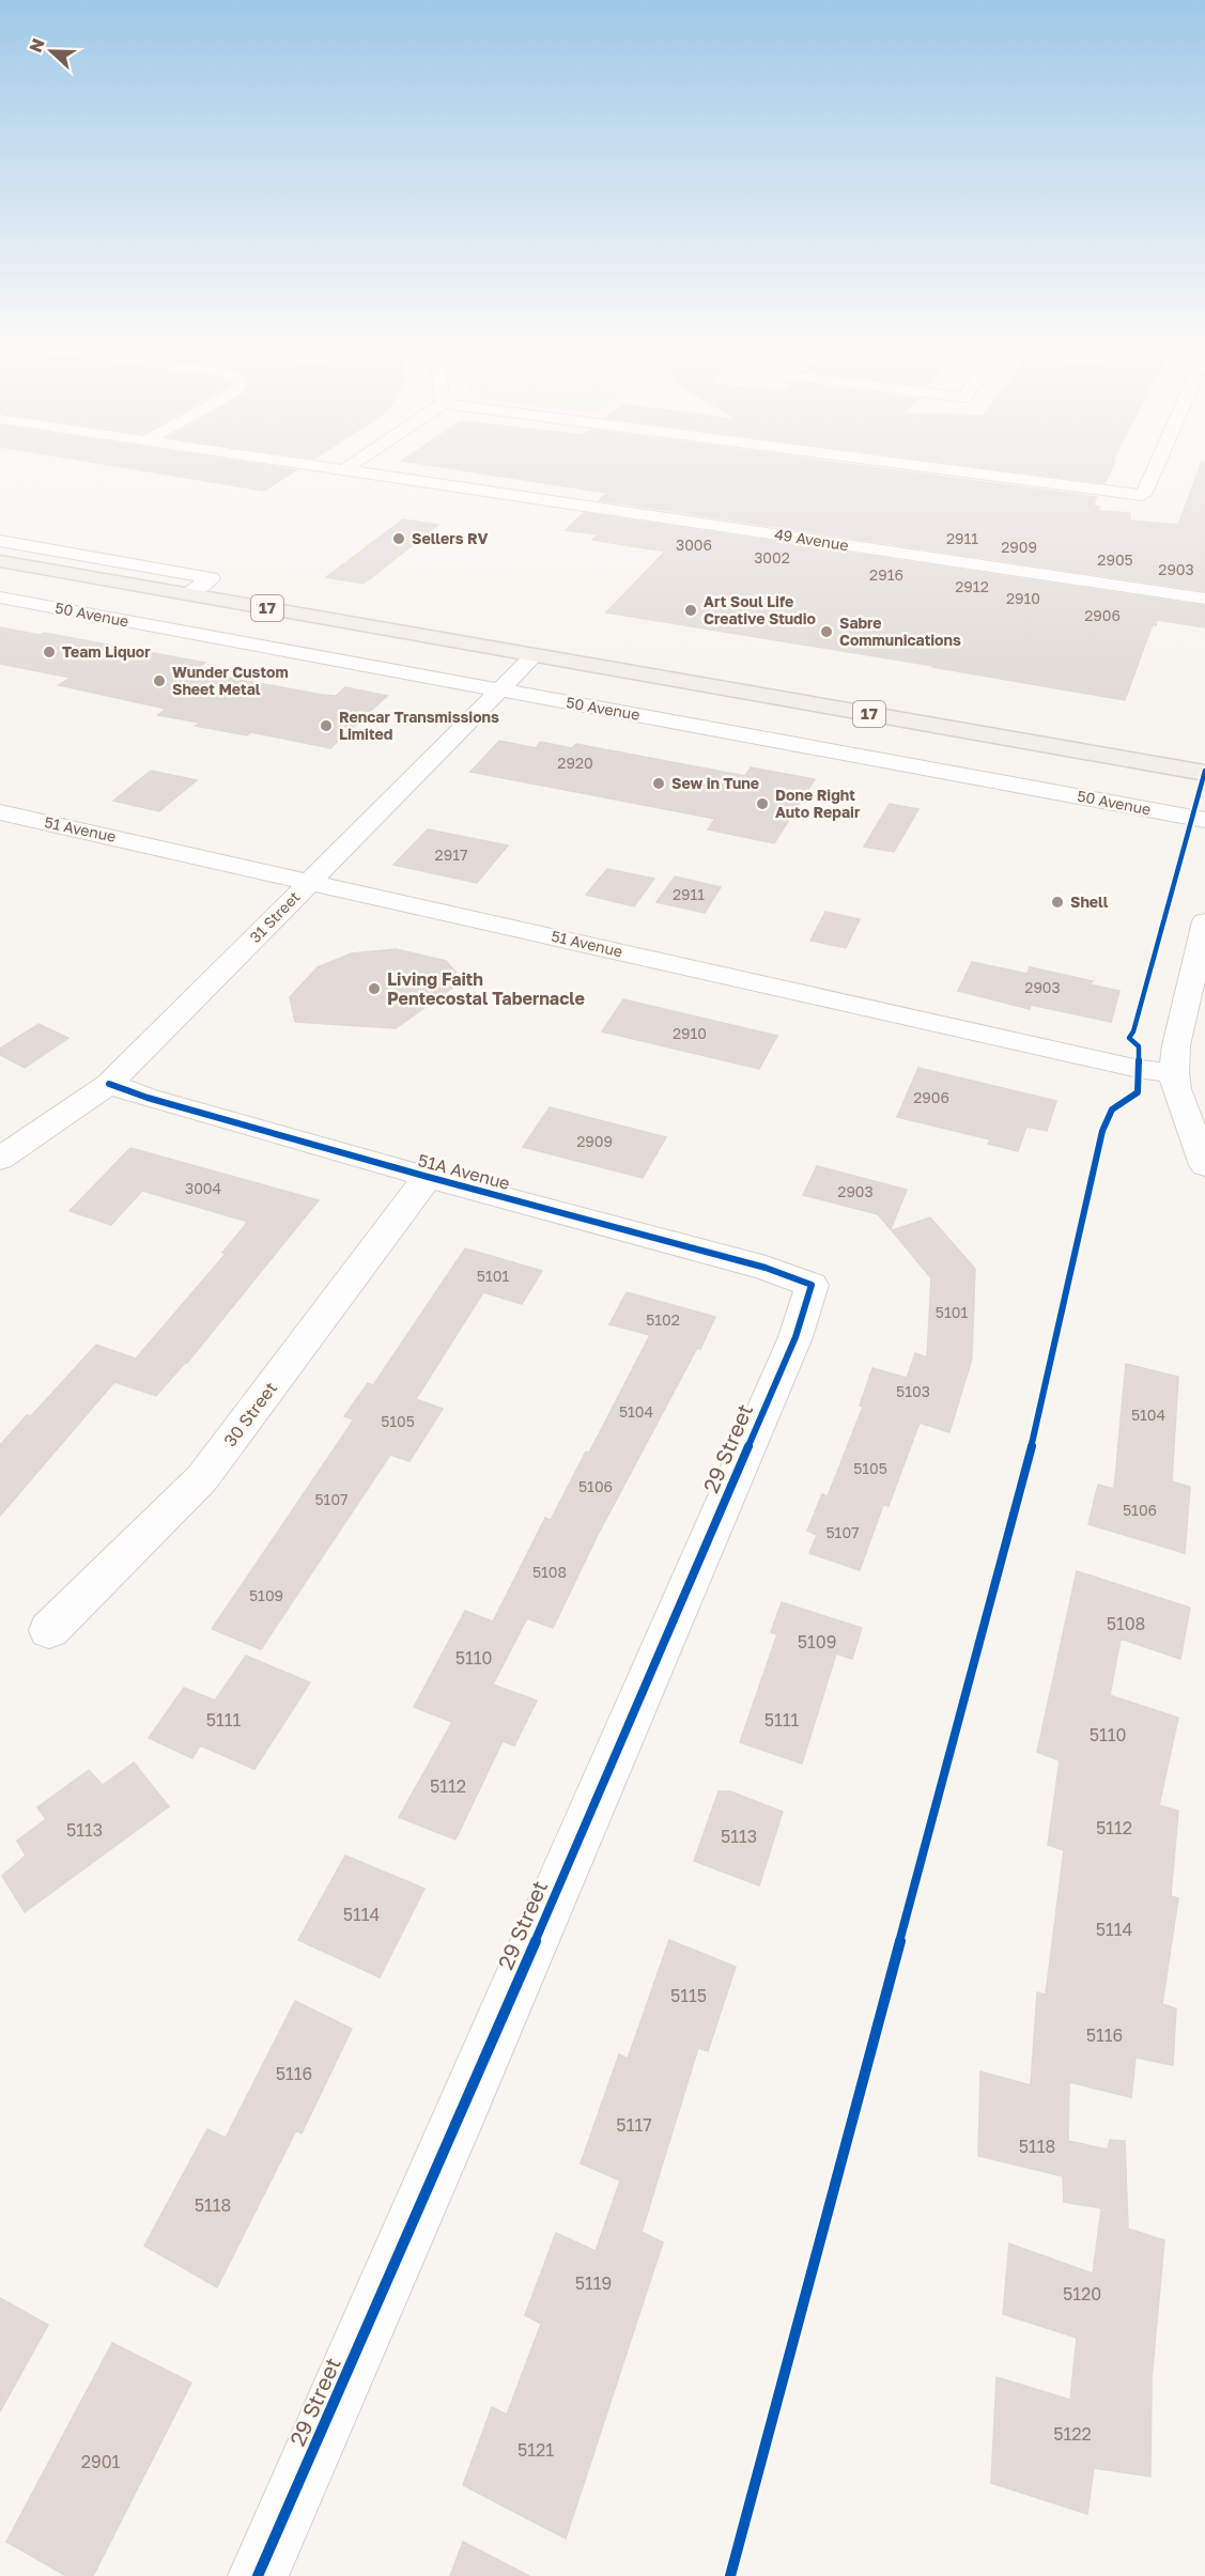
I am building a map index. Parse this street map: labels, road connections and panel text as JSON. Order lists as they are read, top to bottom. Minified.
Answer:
{"streets":{"main road":["17"],"street":["49 Avenue","50 Avenue","51 Avenue","31 Street","51A Avenue","30 Street","29 Street"]},"crossings":[["17","31 Street"],["50 Avenue","31 Street"],["51 Avenue","31 Street"],["31 Street","51A Avenue"],["51A Avenue","30 Street"],["51A Avenue","29 Street"]],"places":["Sellers RV","Art Soul Life Creative Studio","Sabre Communications","Team Liquor","Wunder Custom Sheet Metal","Rencar Transmissions Limited","Sew in Tune","Done Right Auto Repair","Shell","Living Faith Pentecostal Tabernacle"],"house_numbers":["2911","3006","2909","3002","2905","2903","2916","2912","2910","2906","2920","2917","2911","2903","2910","2906","2909","3004","2903","5101","5101","5102","5103","5104","5104","5105","5105","5106","5107","5106","5107","5108","5109","5108","5109","5110","5111","5111","5110","5112","5112","5113","5113","5114","5114","5115","5116","5116","5117","5118","5118","5119","5120","5122","5121","2901"],"north":"left"}
